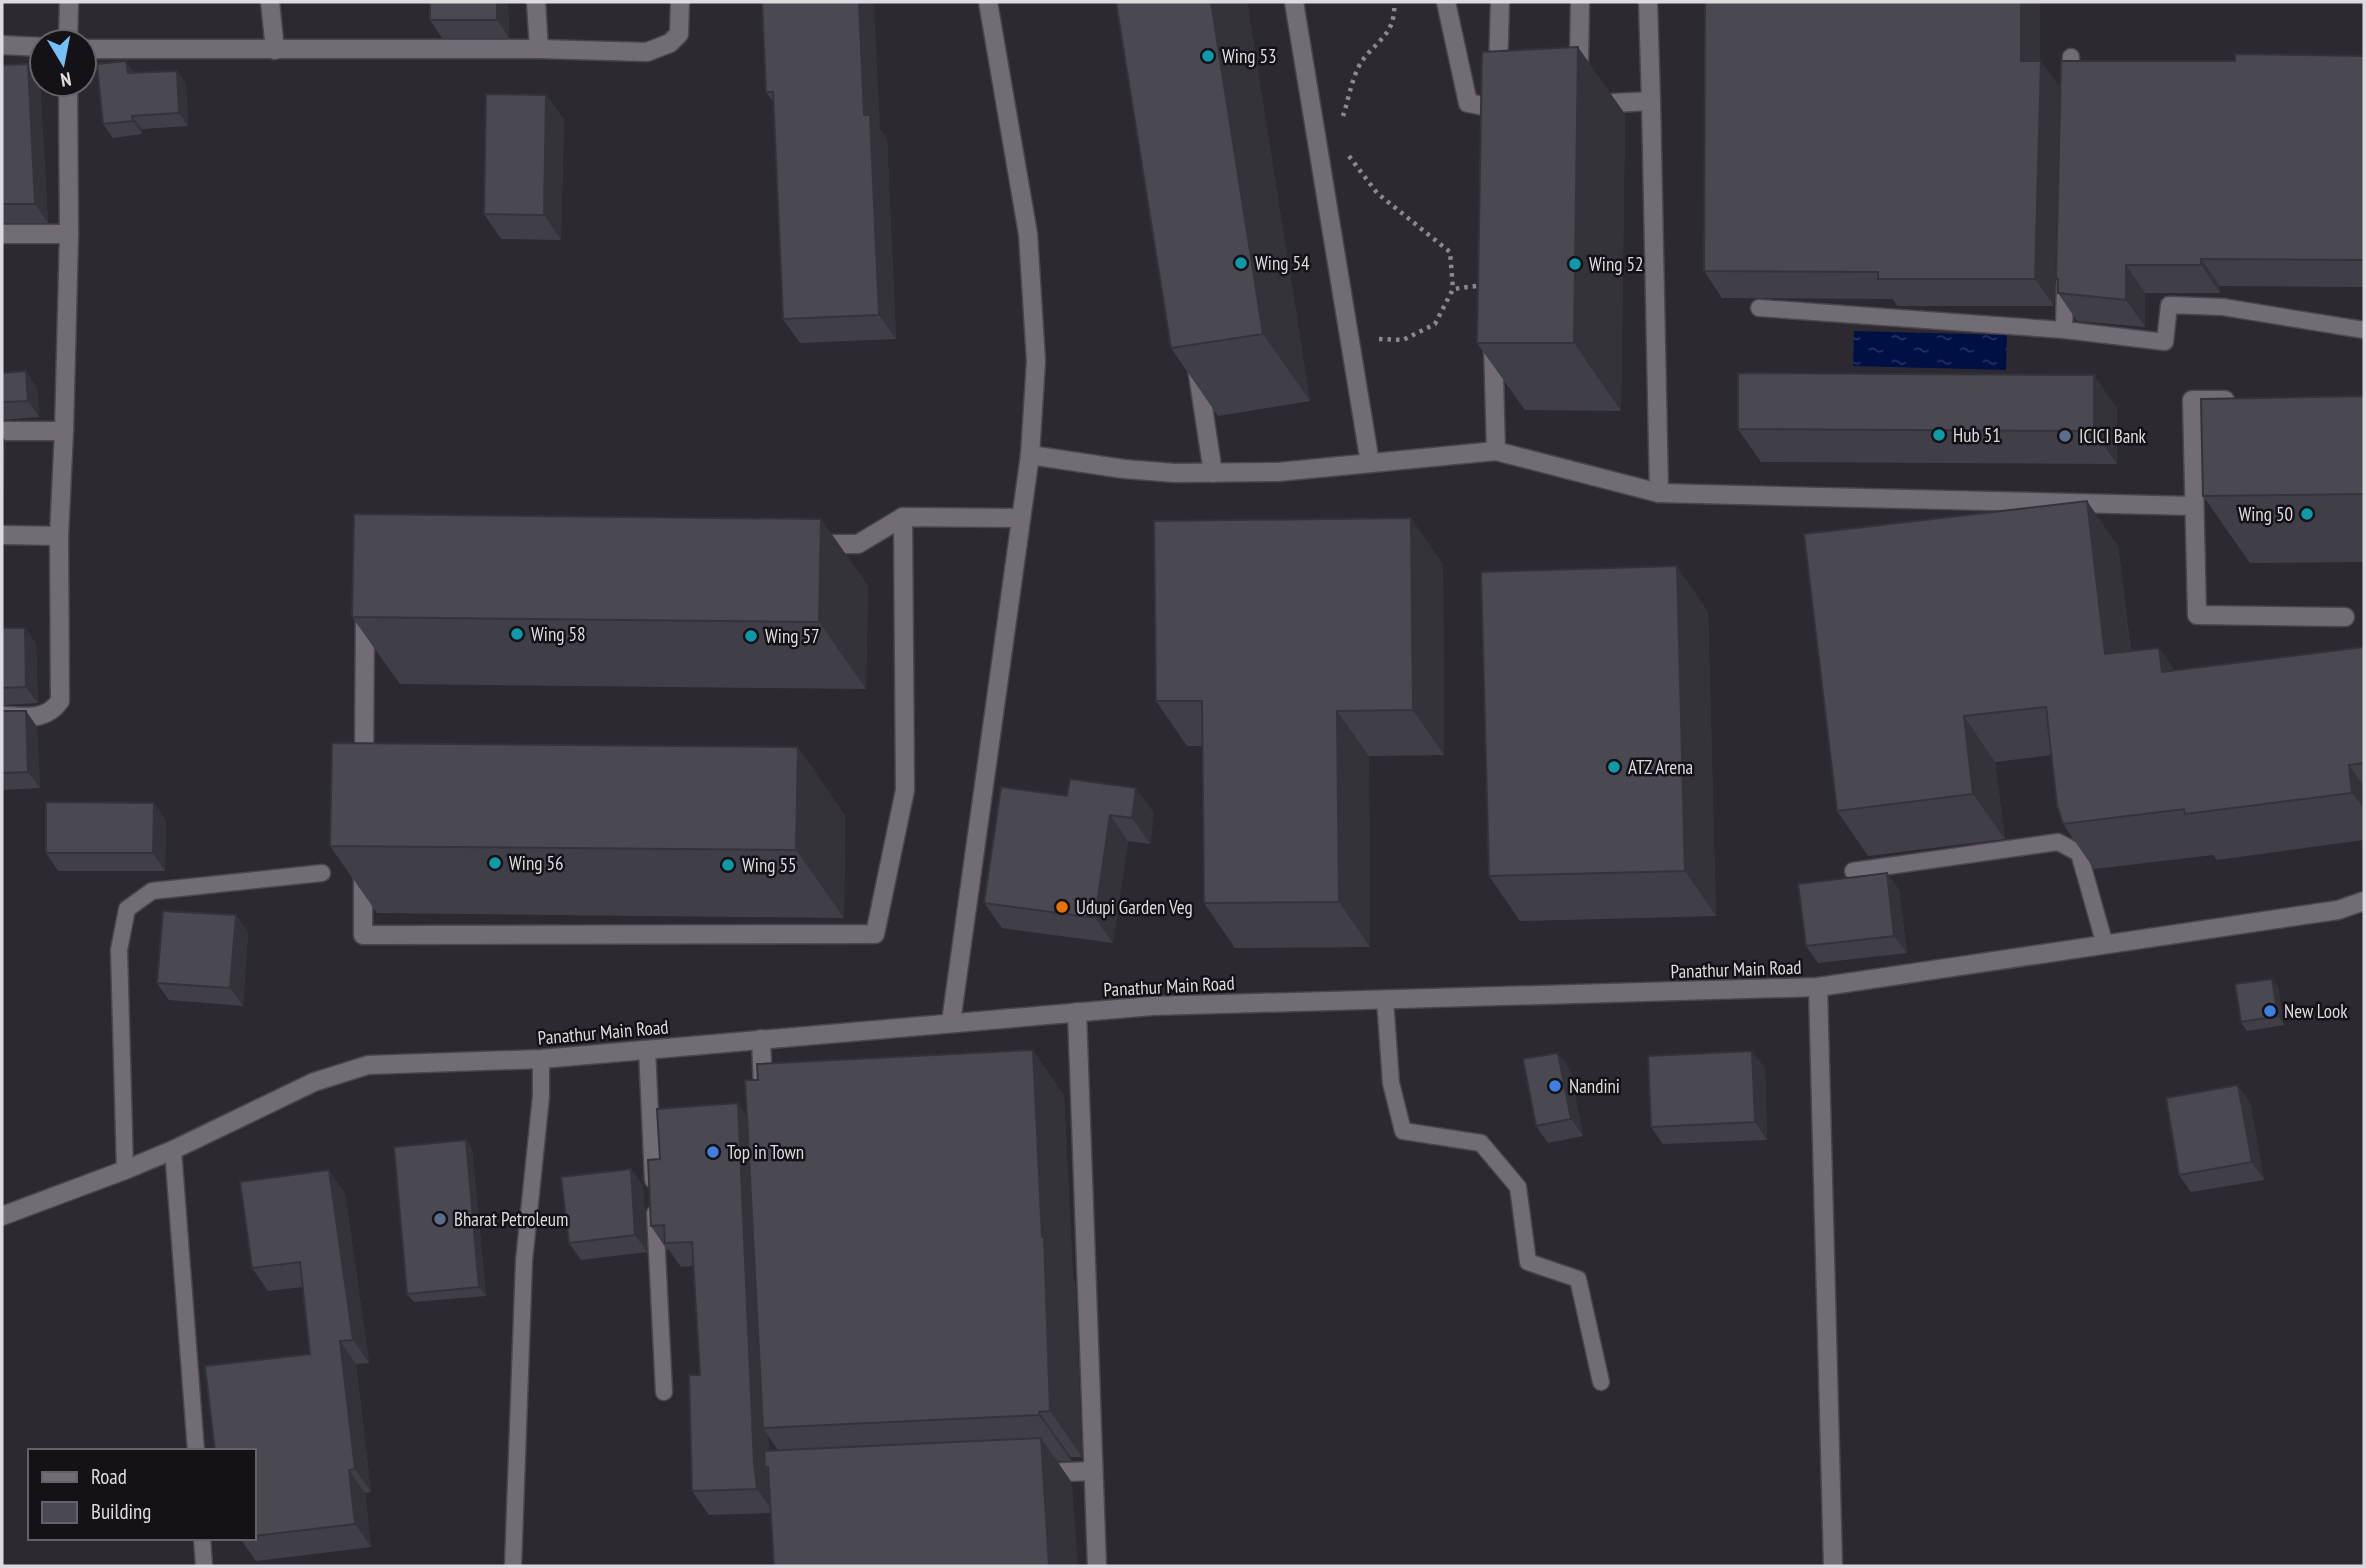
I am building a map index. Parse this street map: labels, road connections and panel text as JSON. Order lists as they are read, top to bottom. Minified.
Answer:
{"streets":{"street":["Panathur Main Road"]},"places":["Wing 53","Wing 54","Wing 52","Hub 51","ICICI Bank","Wing 50","Wing 58","Wing 57","ATZ Arena","Wing 56","Wing 55","Udupi Garden Veg","New Look","Nandini","Top in Town","Bharat Petroleum"],"legend":["Road","Building"],"north":"bottom"}
